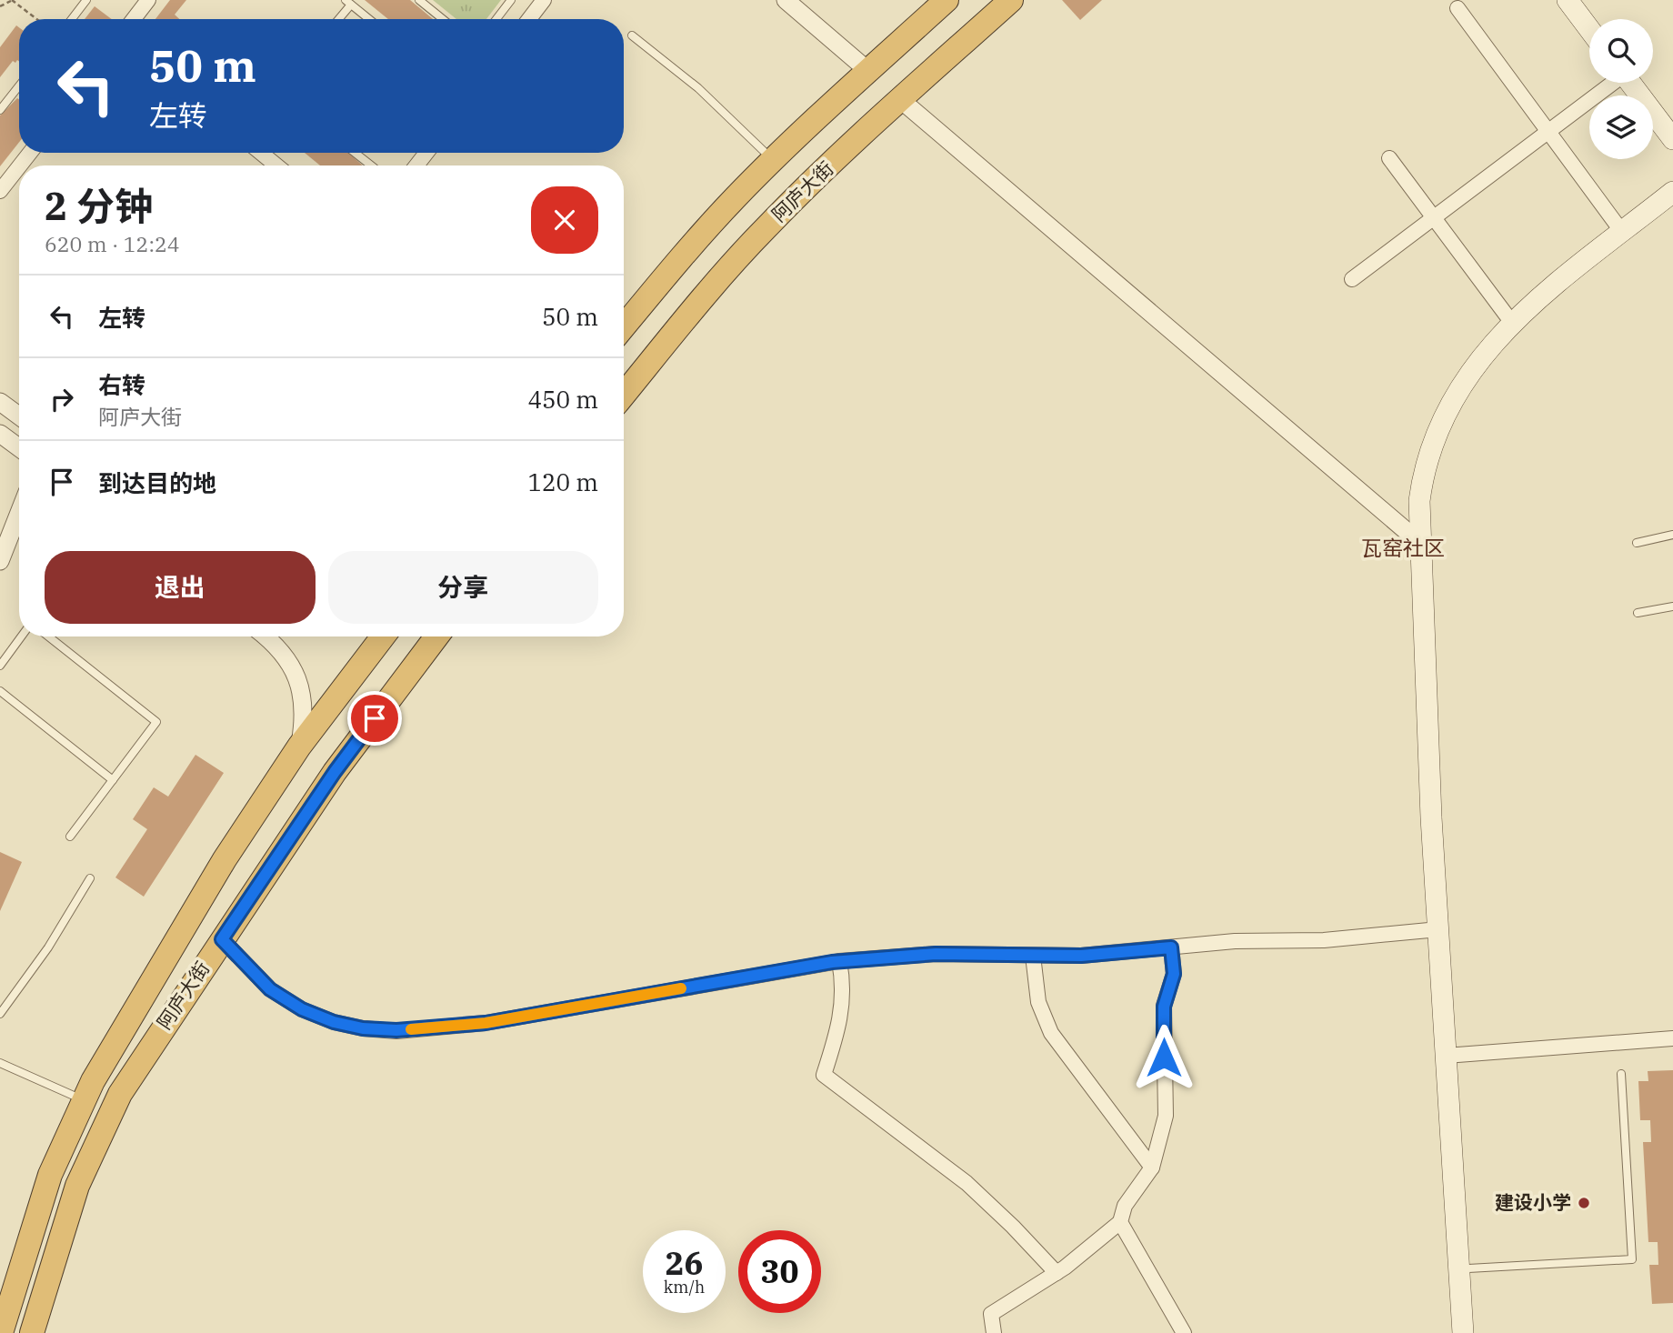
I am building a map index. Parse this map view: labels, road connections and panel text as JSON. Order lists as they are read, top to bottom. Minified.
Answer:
{"streets":{"highway":["阿庐大街"]},"districts":["瓦窑社区"],"places":["建设小学"],"page":{"turn":["50 m","左转"],"heading":["2 分钟","620 m · 12:24"],"list":[{"name":"左转","value":"50 m"},{"name":"右转","note":"阿庐大街","value":"450 m"},{"name":"到达目的地","value":"120 m"}],"buttons":["退出","分享"],"speed":"26 km/h","limit":"30"}}
